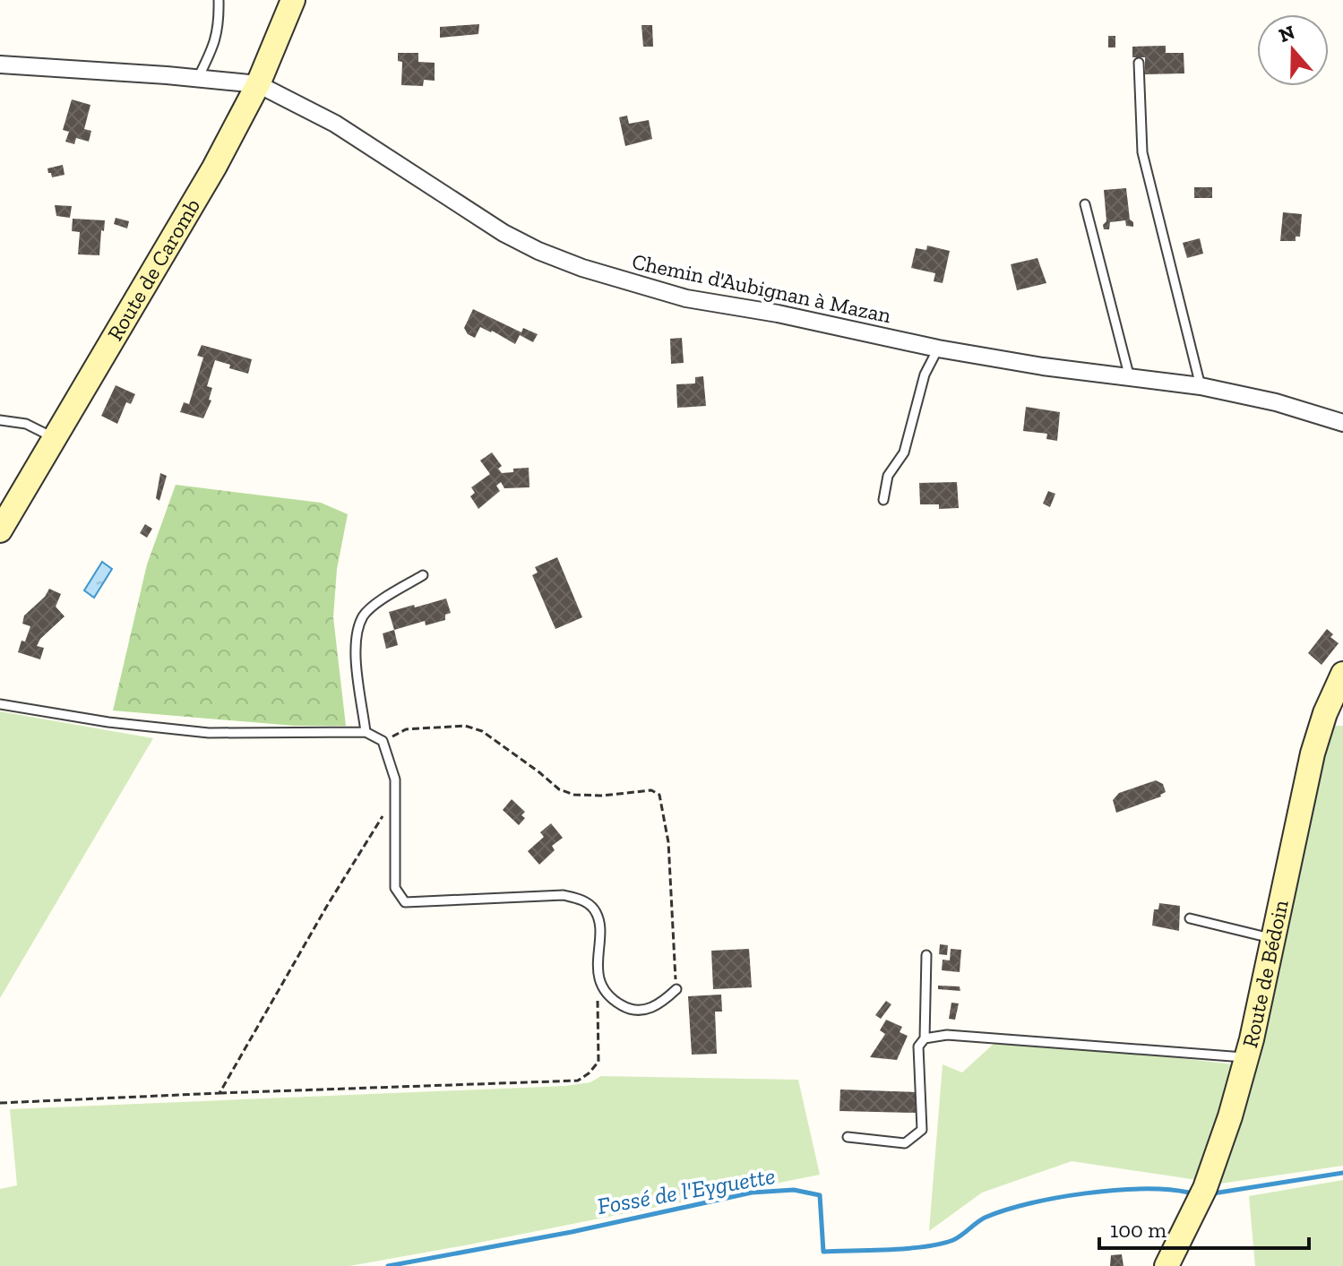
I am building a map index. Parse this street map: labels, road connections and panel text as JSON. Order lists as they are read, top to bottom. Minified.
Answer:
{"streets":{"main road":["Route de Caromb","Route de Bédoin"],"street":["Chemin d'Aubignan à Mazan"]},"crossings":[["Route de Caromb","Chemin d'Aubignan à Mazan"]],"water":["Fossé de l'Eyguette"],"scale_bar":"100 m","north":"top"}
